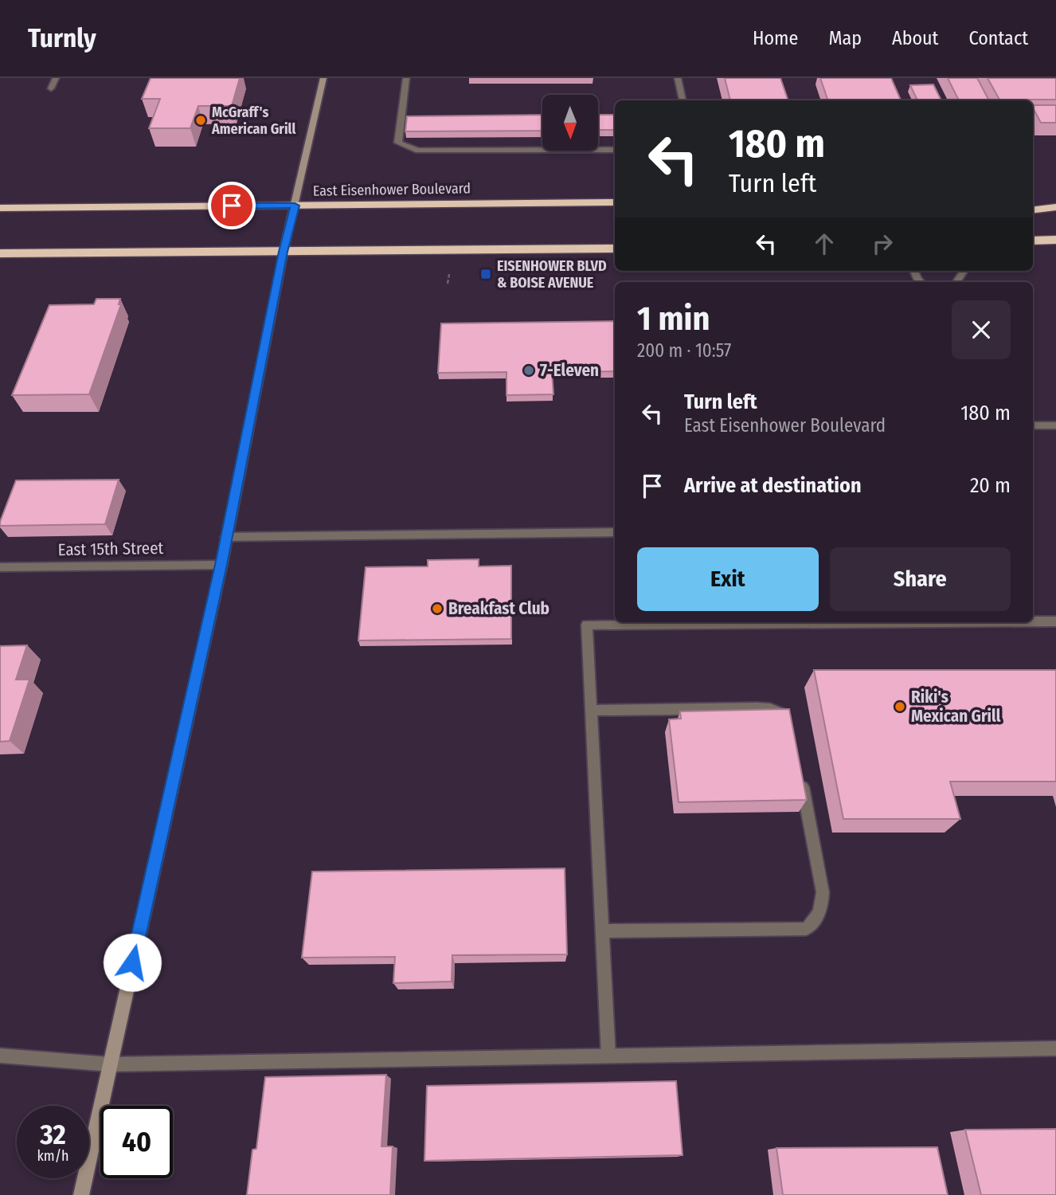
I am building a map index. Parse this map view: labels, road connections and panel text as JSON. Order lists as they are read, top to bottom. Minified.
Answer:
{"streets":{"highway":["East Eisenhower Boulevard"],"street":["East 15th Street"]},"places":{"other":["McGraff's American Grill","7-Eleven","Breakfast Club","Riki's Mexican Grill"],"transit":["EISENHOWER BLVD & BOISE AVENUE"]},"north":"bottom","page":{"header":"Turnly","nav":["Home","Map","About","Contact"],"turn":["180 m","Turn left"],"heading":["1 min","200 m · 10:57"],"list":[{"name":"Turn left","note":"East Eisenhower Boulevard","value":"180 m"},{"name":"Arrive at destination","value":"20 m"}],"buttons":["Exit","Share"],"speed":"32 km/h","limit":"40"}}
